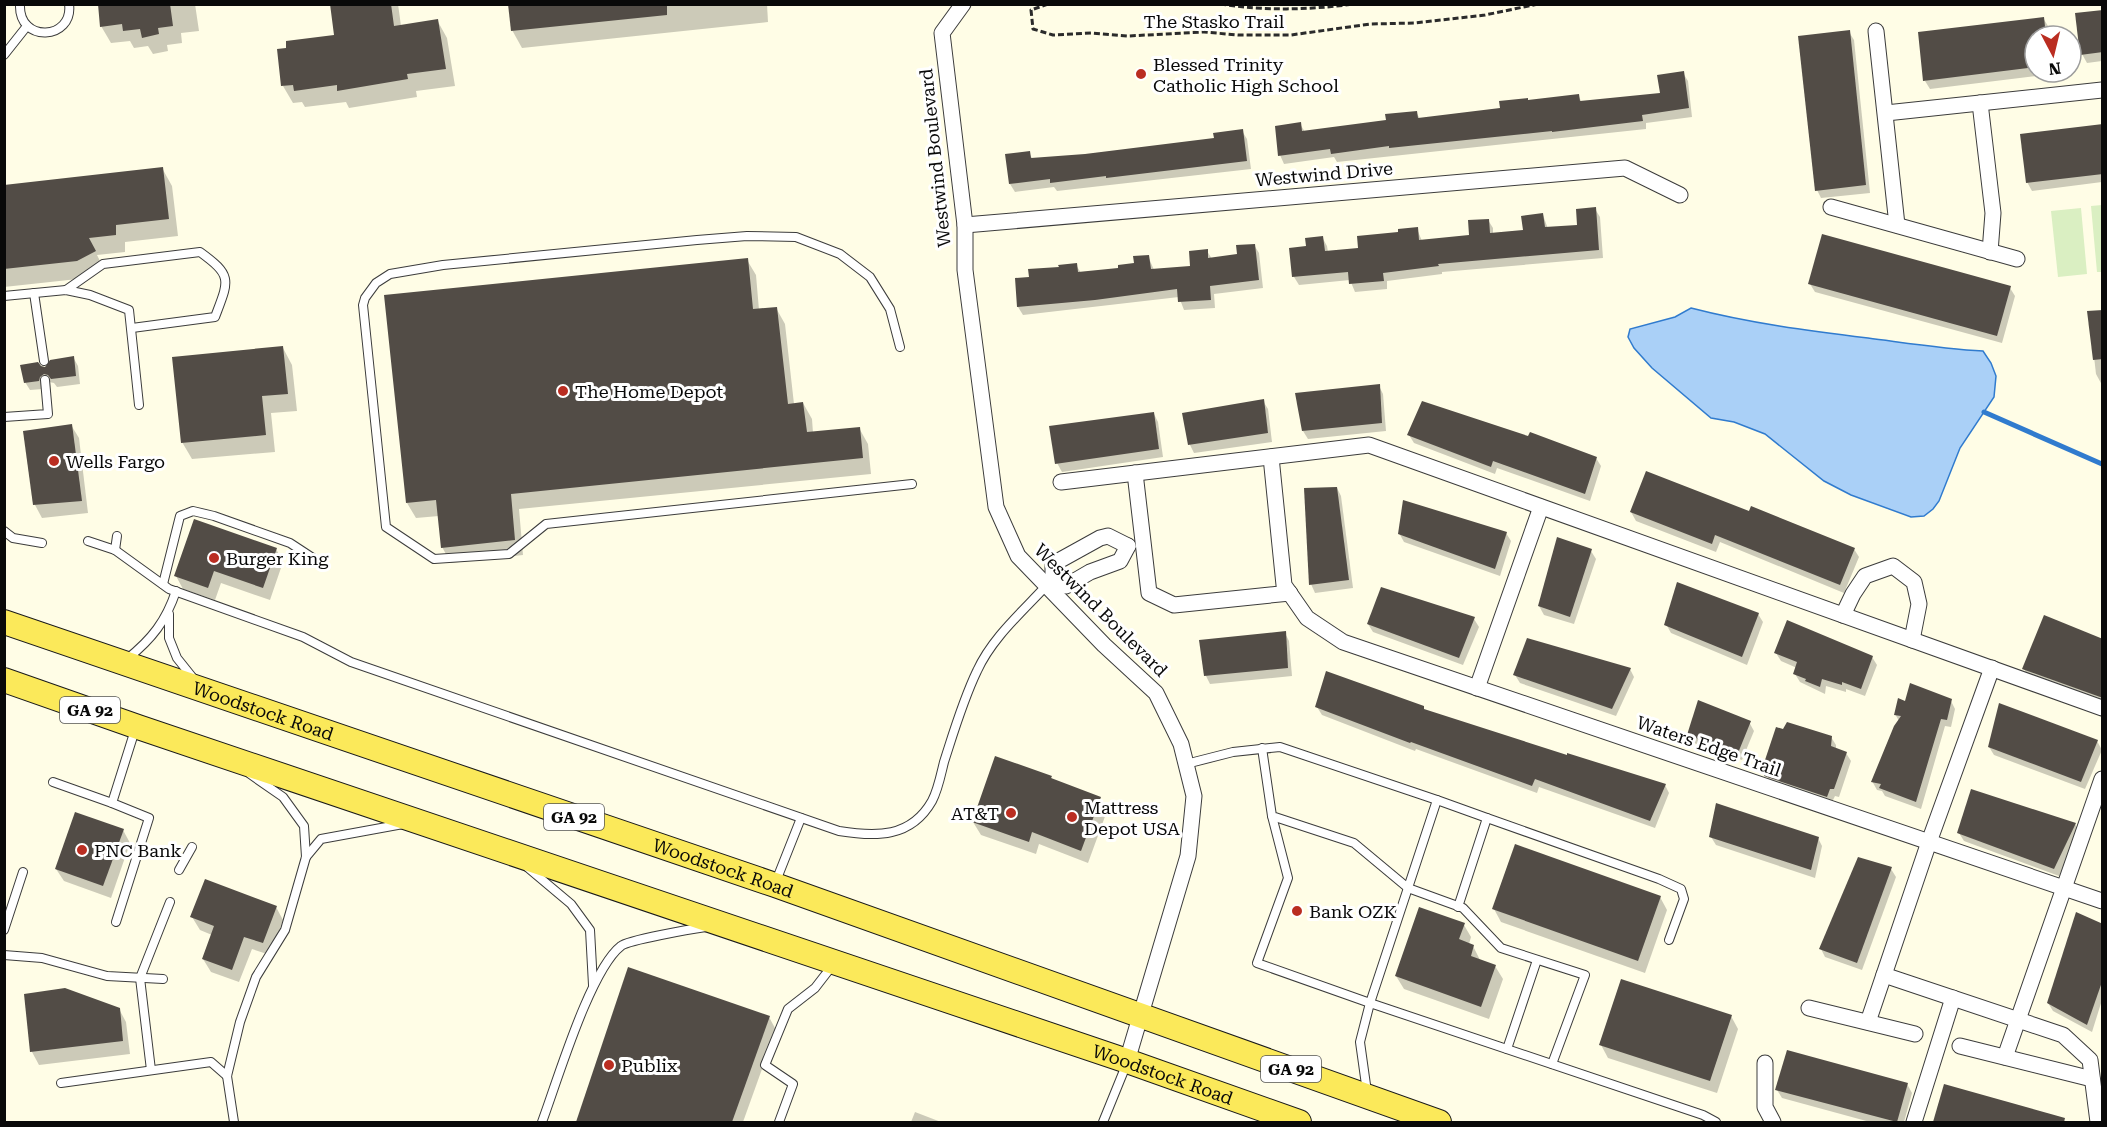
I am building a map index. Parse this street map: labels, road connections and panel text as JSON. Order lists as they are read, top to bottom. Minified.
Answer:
{"streets":{"main road":["GA 92","Woodstock Road"],"street":["Westwind Boulevard","Westwind Drive","Waters Edge Trail"],"path":["The Stasko Trail"]},"crossings":[["Westwind Boulevard","Westwind Drive"],["Westwind Boulevard","Woodstock Road"]],"places":["Blessed Trinity Catholic High School","The Home Depot","Wells Fargo","Burger King","AT&T","Mattress Depot USA","PNC Bank","Bank OZK","Publix"],"north":"bottom"}
